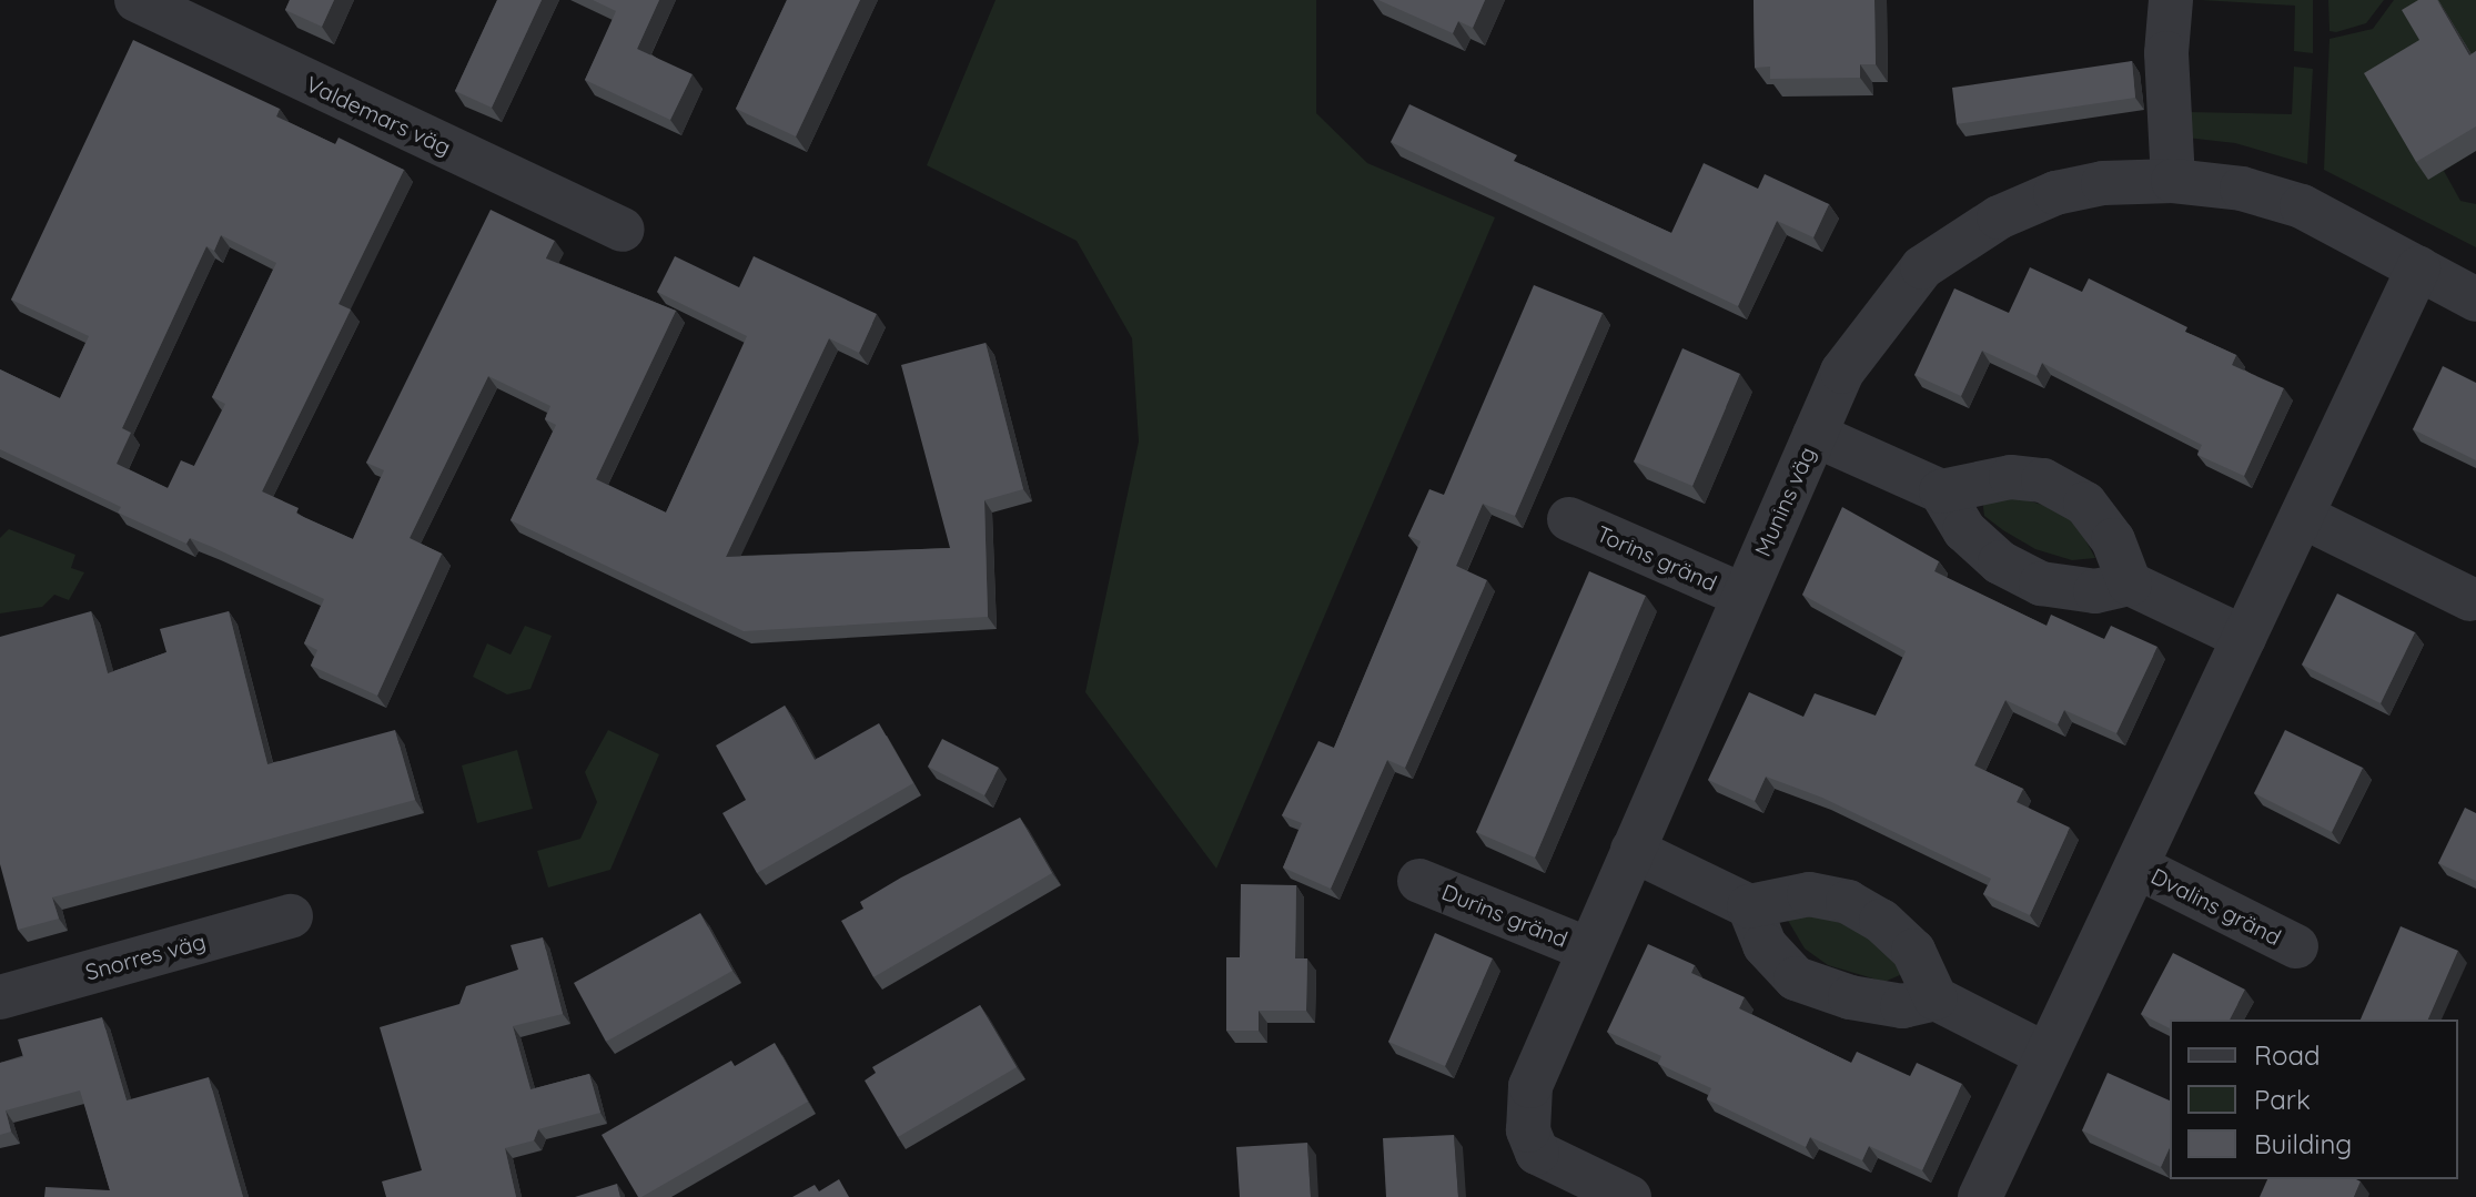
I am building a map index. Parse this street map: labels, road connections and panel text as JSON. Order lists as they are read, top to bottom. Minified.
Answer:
{"streets":{"street":["Valdemars väg","Munins väg","Torins gränd","Dvalins gränd","Durins gränd","Snorres väg"]},"crossings":[["Munins väg","Torins gränd"],["Munins väg","Durins gränd"]],"legend":["Road","Park","Building"]}
